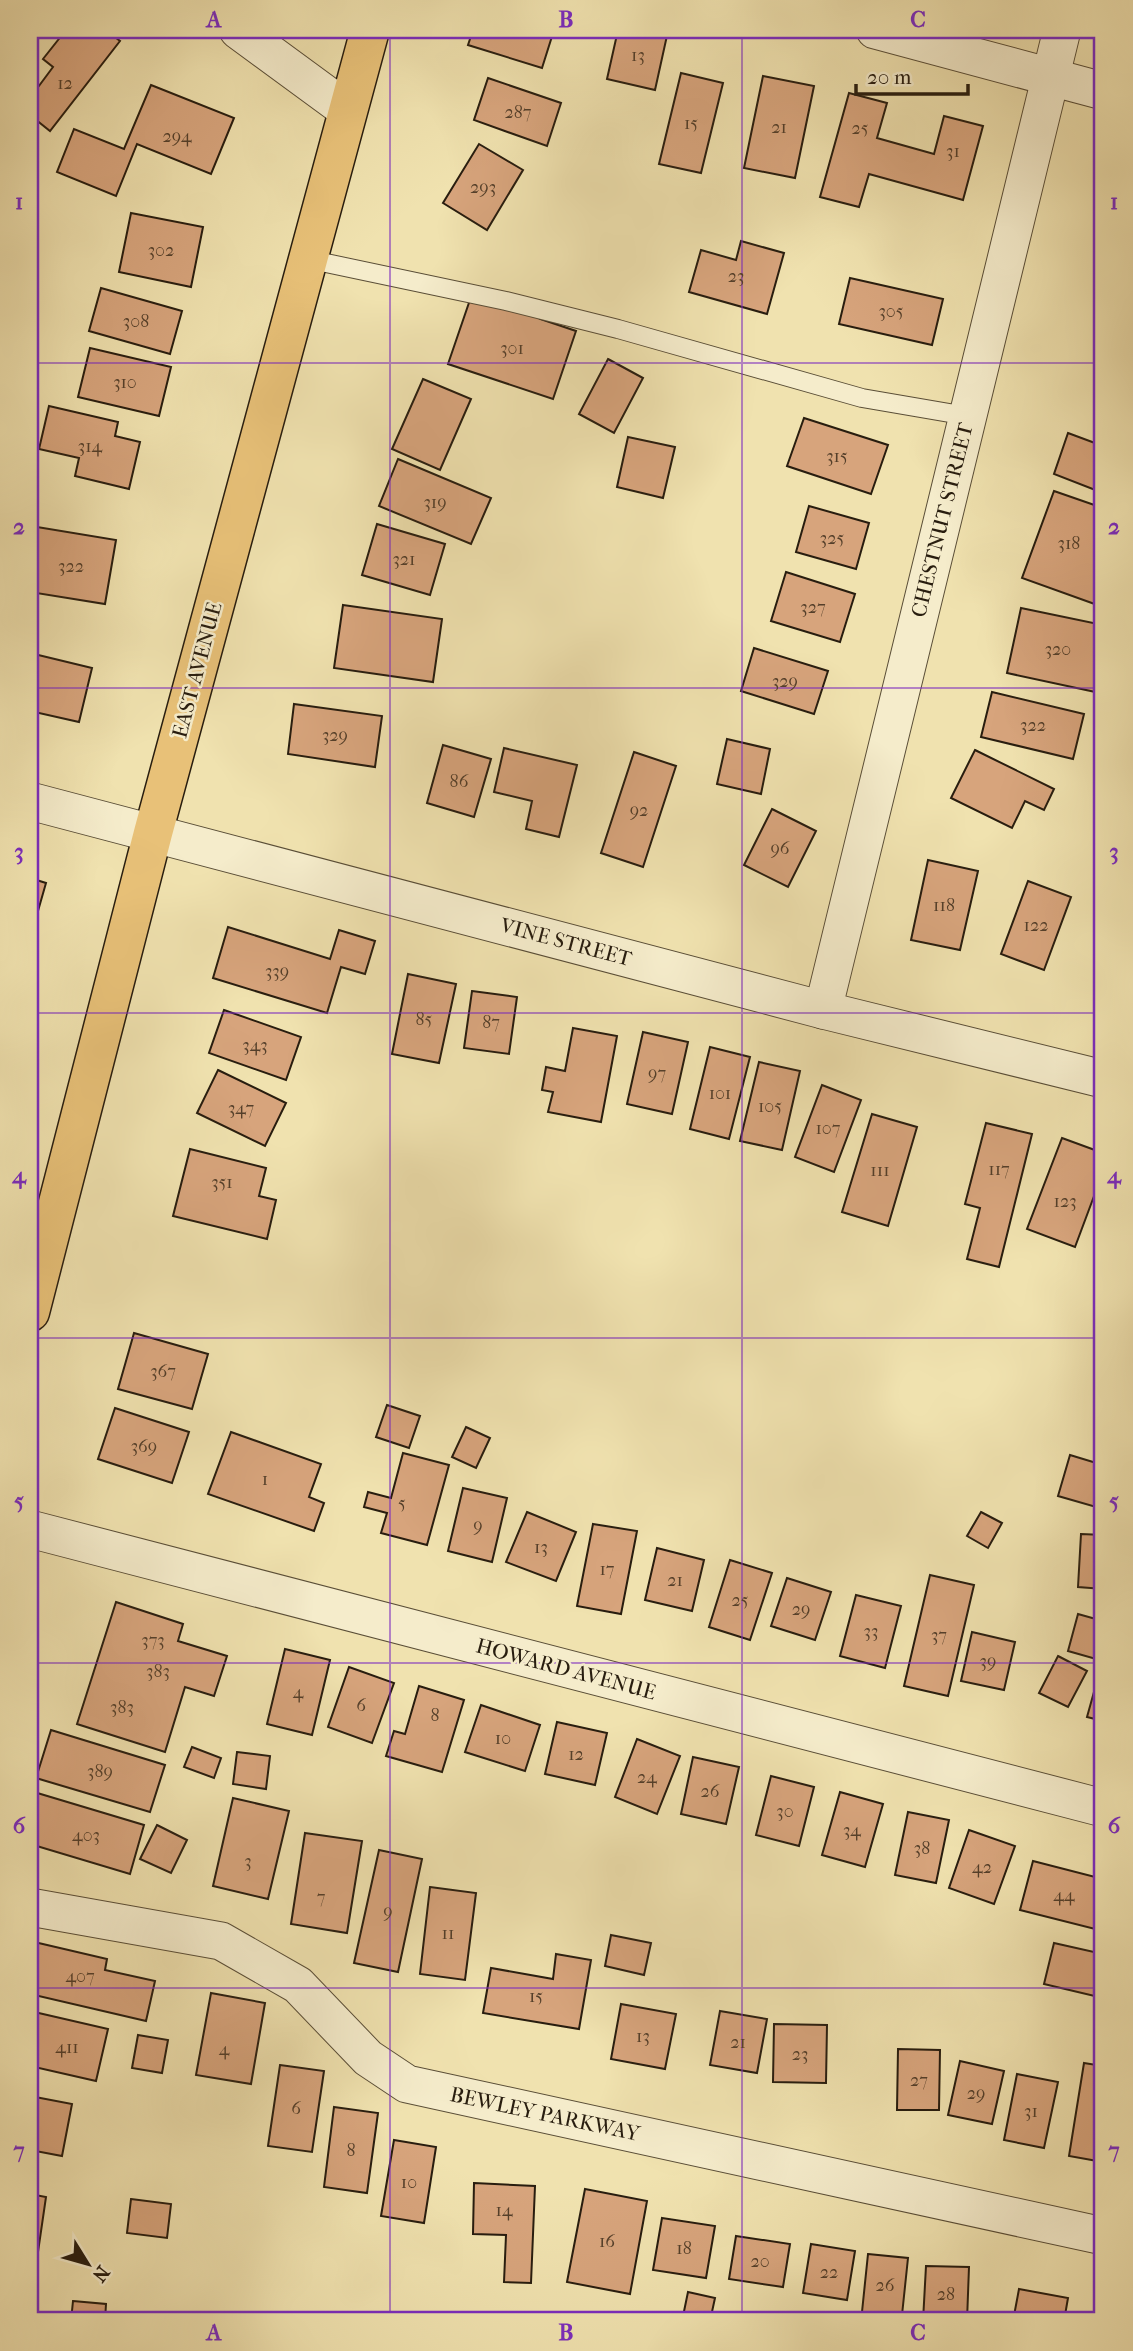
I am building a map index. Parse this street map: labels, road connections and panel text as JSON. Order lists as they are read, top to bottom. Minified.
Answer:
{"streets":{"highway":["EAST AVENUE"],"street":["CHESTNUT STREET","VINE STREET","HOWARD AVENUE","BEWLEY PARKWAY"]},"crossings":[["CHESTNUT STREET","VINE STREET"],["EAST AVENUE","VINE STREET"]],"house_numbers":["13","12","287","15","21","25","294","31","293","302","23","305","308","301","310","314","315","319","325","318","321","322","327","320","329","322","329","86","92","96","118","122","339","85","87","343","97","101","105","347","107","117","111","351","123","367","369","1","5","9","13","17","21","25","29","33","37","373","39","383","4","6","383","8","10","12","389","24","26","30","34","403","38","3","42","44","7","9","11","407","15","13","21","411","4","23","27","29","6","31","8","10","14","16","18","20","22","26","28"],"scale_bar":"20 m","north":"bottom right","grid":{"columns":["A","B","C"],"rows":["1","2","3","4","5","6","7"]}}
